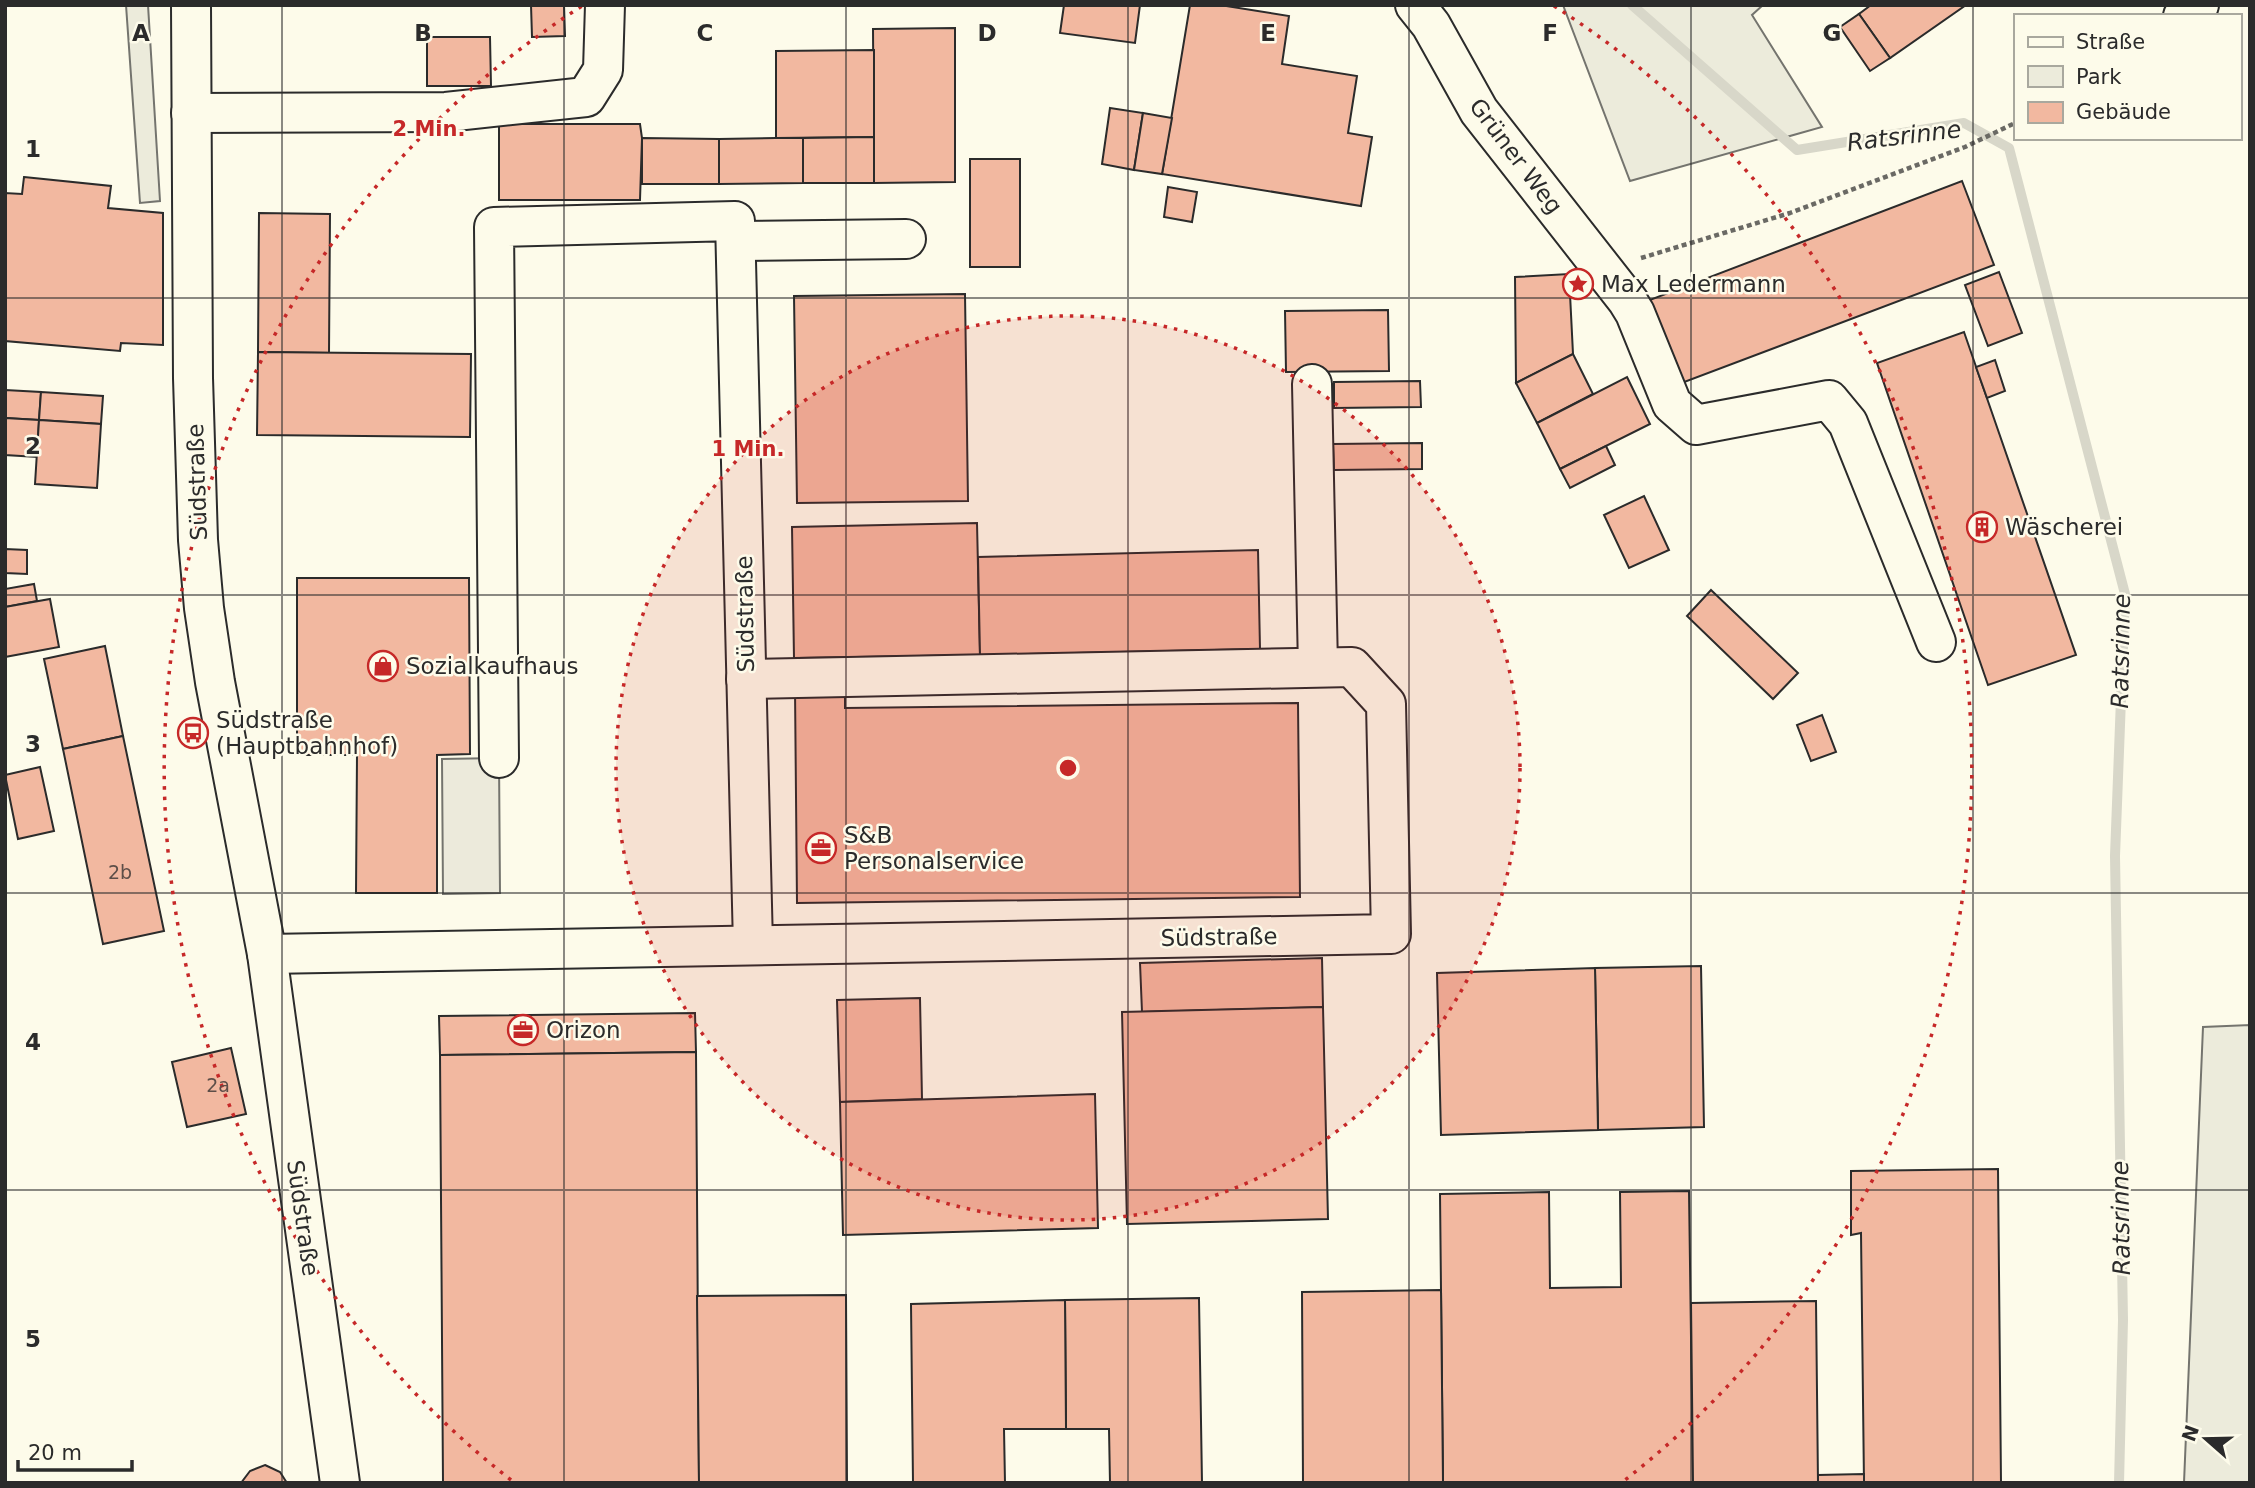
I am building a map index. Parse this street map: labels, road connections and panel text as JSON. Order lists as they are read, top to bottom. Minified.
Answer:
{"streets":{"street":["Grüner Weg","Südstraße"]},"water":["Ratsrinne"],"places":{"place":["Max Ledermann"],"building":["Wäscherei"],"shop":["Sozialkaufhaus"],"bus stop":["Südstraße (Hauptbahnhof)"],"office":["S&B Personalservice","Orizon"]},"house_numbers":["2b","2a"],"legend":["Straße","Park","Gebäude"],"scale_bar":"20 m","north":"left","grid":{"columns":["A","B","C","D","E","F","G"],"rows":["1","2","3","4","5"]},"rings":["2 Min.","1 Min."]}
